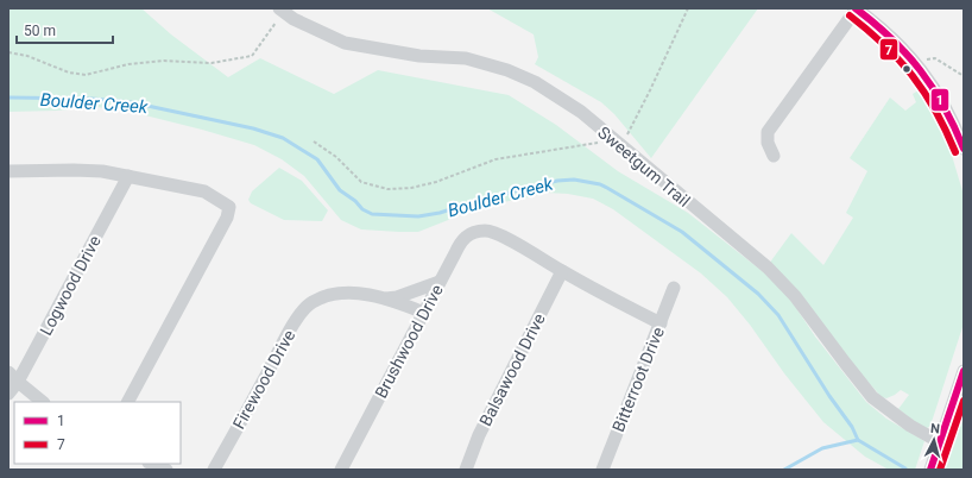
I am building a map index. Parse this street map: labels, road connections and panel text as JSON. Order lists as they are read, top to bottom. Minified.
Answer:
{"streets":{"street":["Sweetgum Trail","Logwood Drive","Brushwood Drive","Balsawood Drive","Firewood Drive","Bitterroot Drive"]},"crossings":[["Brushwood Drive","Balsawood Drive"]],"water":["Boulder Creek"],"lines":["transit line 1","transit line 7"],"legend":["1","7"],"scale_bar":"50 m","north":"top"}
